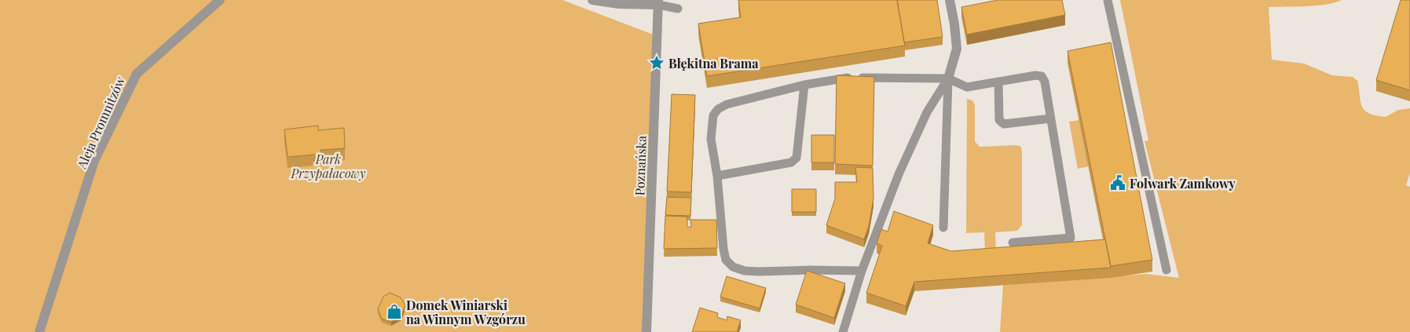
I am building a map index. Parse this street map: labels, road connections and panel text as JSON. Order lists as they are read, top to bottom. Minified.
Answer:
{"streets":{"street":["Aleja Promnitzów","Poznańska"]},"parks":["Park Przypałacowy"],"places":{"place":["Błękitna Brama"],"public building":["Folwark Zamkowy"],"shop":["Domek Winiarski na Winnym Wzgórzu"]}}
